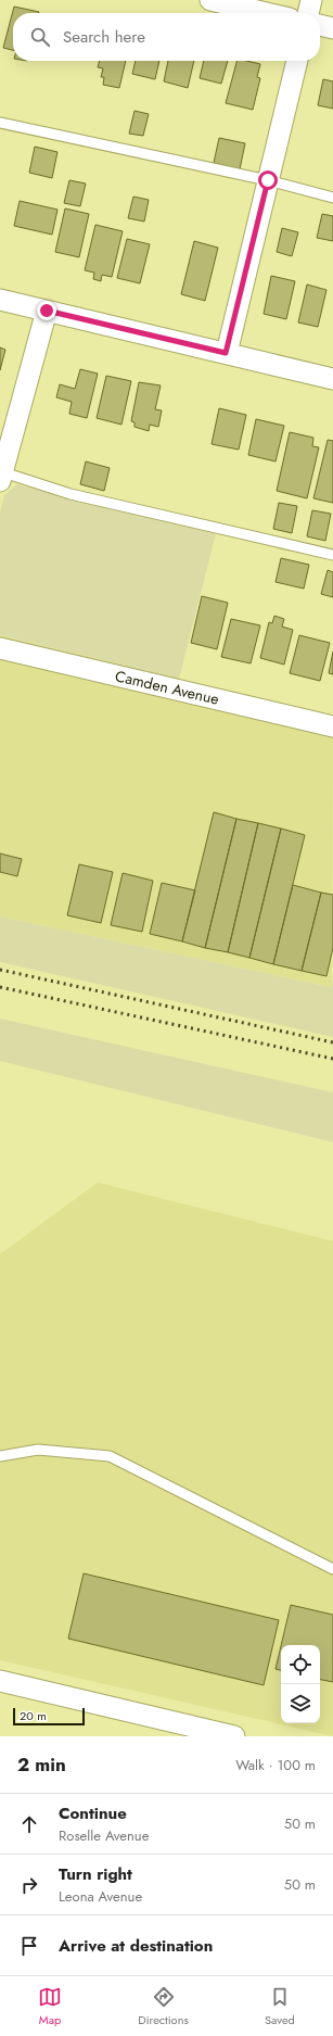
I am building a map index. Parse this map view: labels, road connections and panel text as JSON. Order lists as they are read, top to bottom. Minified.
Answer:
{"streets":{"street":["Camden Avenue"]},"scale_bar":"20 m","page":{"search":"Search here","scale":"20 m","heading":["2 min","Walk · 100 m"],"list":[["Continue","Roselle Avenue","50 m"],["Turn right","Leona Avenue","50 m"],"Arrive at destination"],"nav":["Map","Directions","Saved"]}}
